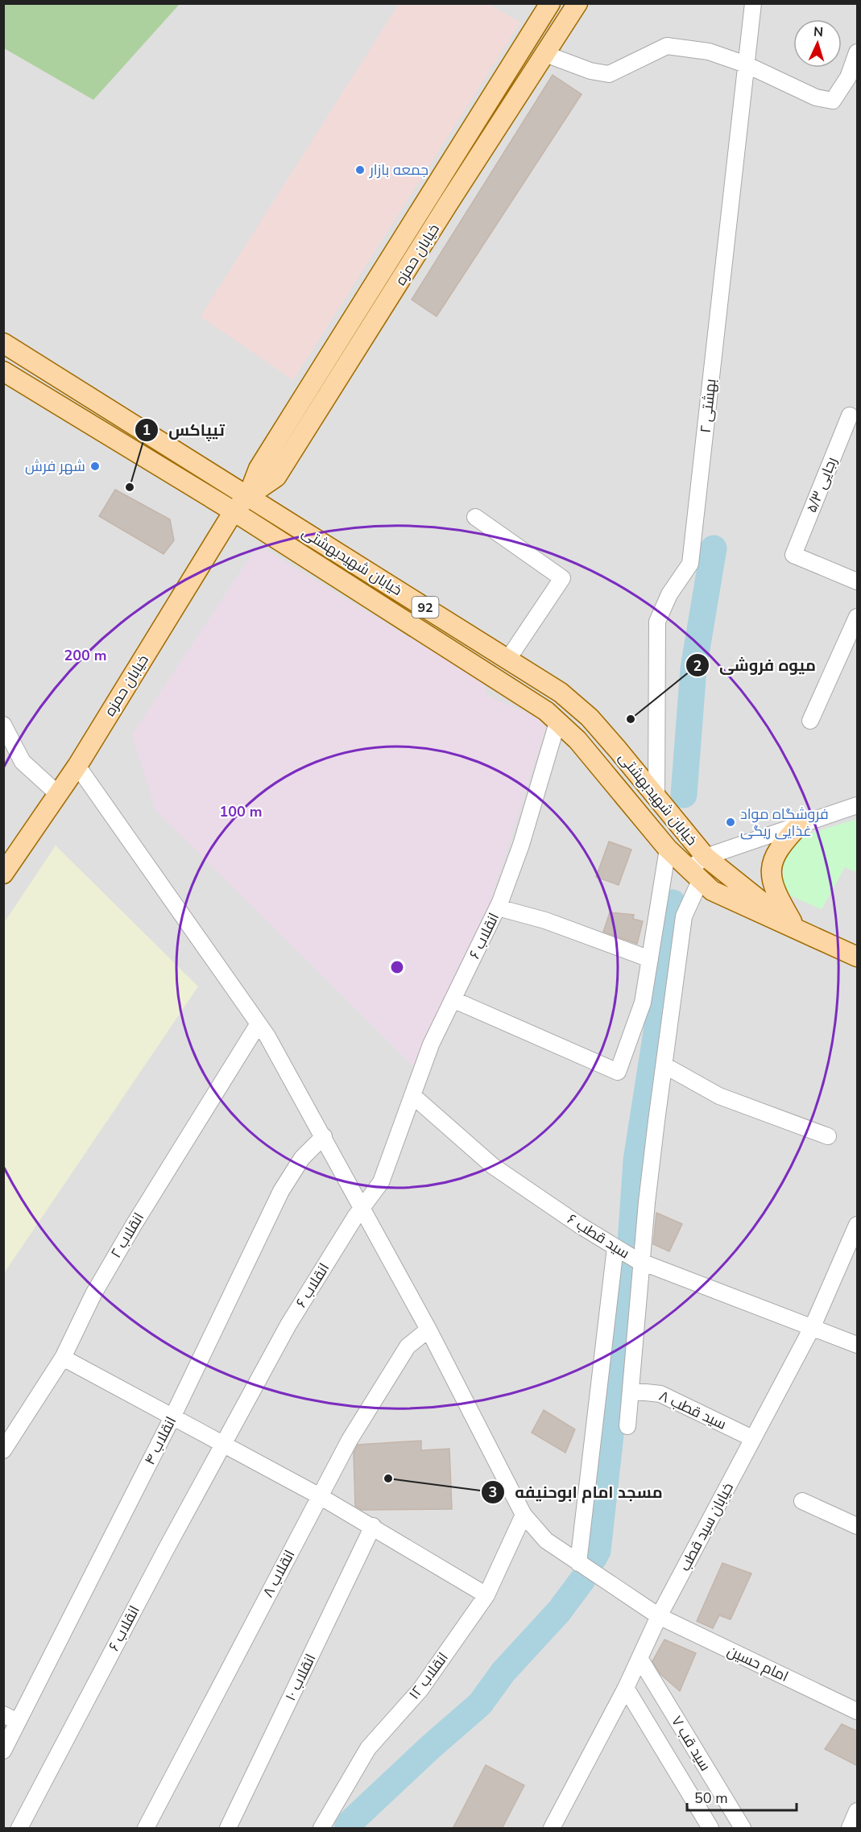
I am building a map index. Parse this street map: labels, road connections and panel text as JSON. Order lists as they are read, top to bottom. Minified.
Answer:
{"streets":{"main road":["خیابان حمزه","خیابان شهیدبهشتی","92"],"street":["بهشتی ۲","رجایی ۵/۳","انقلاب ۶","انقلاب ۲","سید قطب ۶","سید قطب ۸","انقلاب ۴","خیابان سید قطب","انقلاب ۸","امام حسین","انقلاب ۱۲","انقلاب ۱۰","سید قب ۷"]},"crossings":[["خیابان حمزه","خیابان شهیدبهشتی"],["خیابان حمزه","امام حسین"],["بهشتی ۲","خیابان شهیدبهشتی"],["خیابان شهیدبهشتی","انقلاب ۶"],["انقلاب ۶","سید قطب ۶"],["انقلاب ۶","امام حسین"],["انقلاب ۲","امام حسین"],["سید قطب ۶","خیابان سید قطب"],["سید قطب ۸","خیابان سید قطب"],["انقلاب ۴","امام حسین"],["خیابان سید قطب","امام حسین"],["خیابان سید قطب","سید قب ۷"],["انقلاب ۸","امام حسین"],["امام حسین","انقلاب ۱۲"]],"places":["جمعه بازار","شهر فرش","تیپاکس","میوه فروشی","فروشگاه مواد غذایی ریگی","مسجد امام ابوحنیفه"],"scale_bar":"50 m","north":"top","rings":["200 m","100 m"]}
